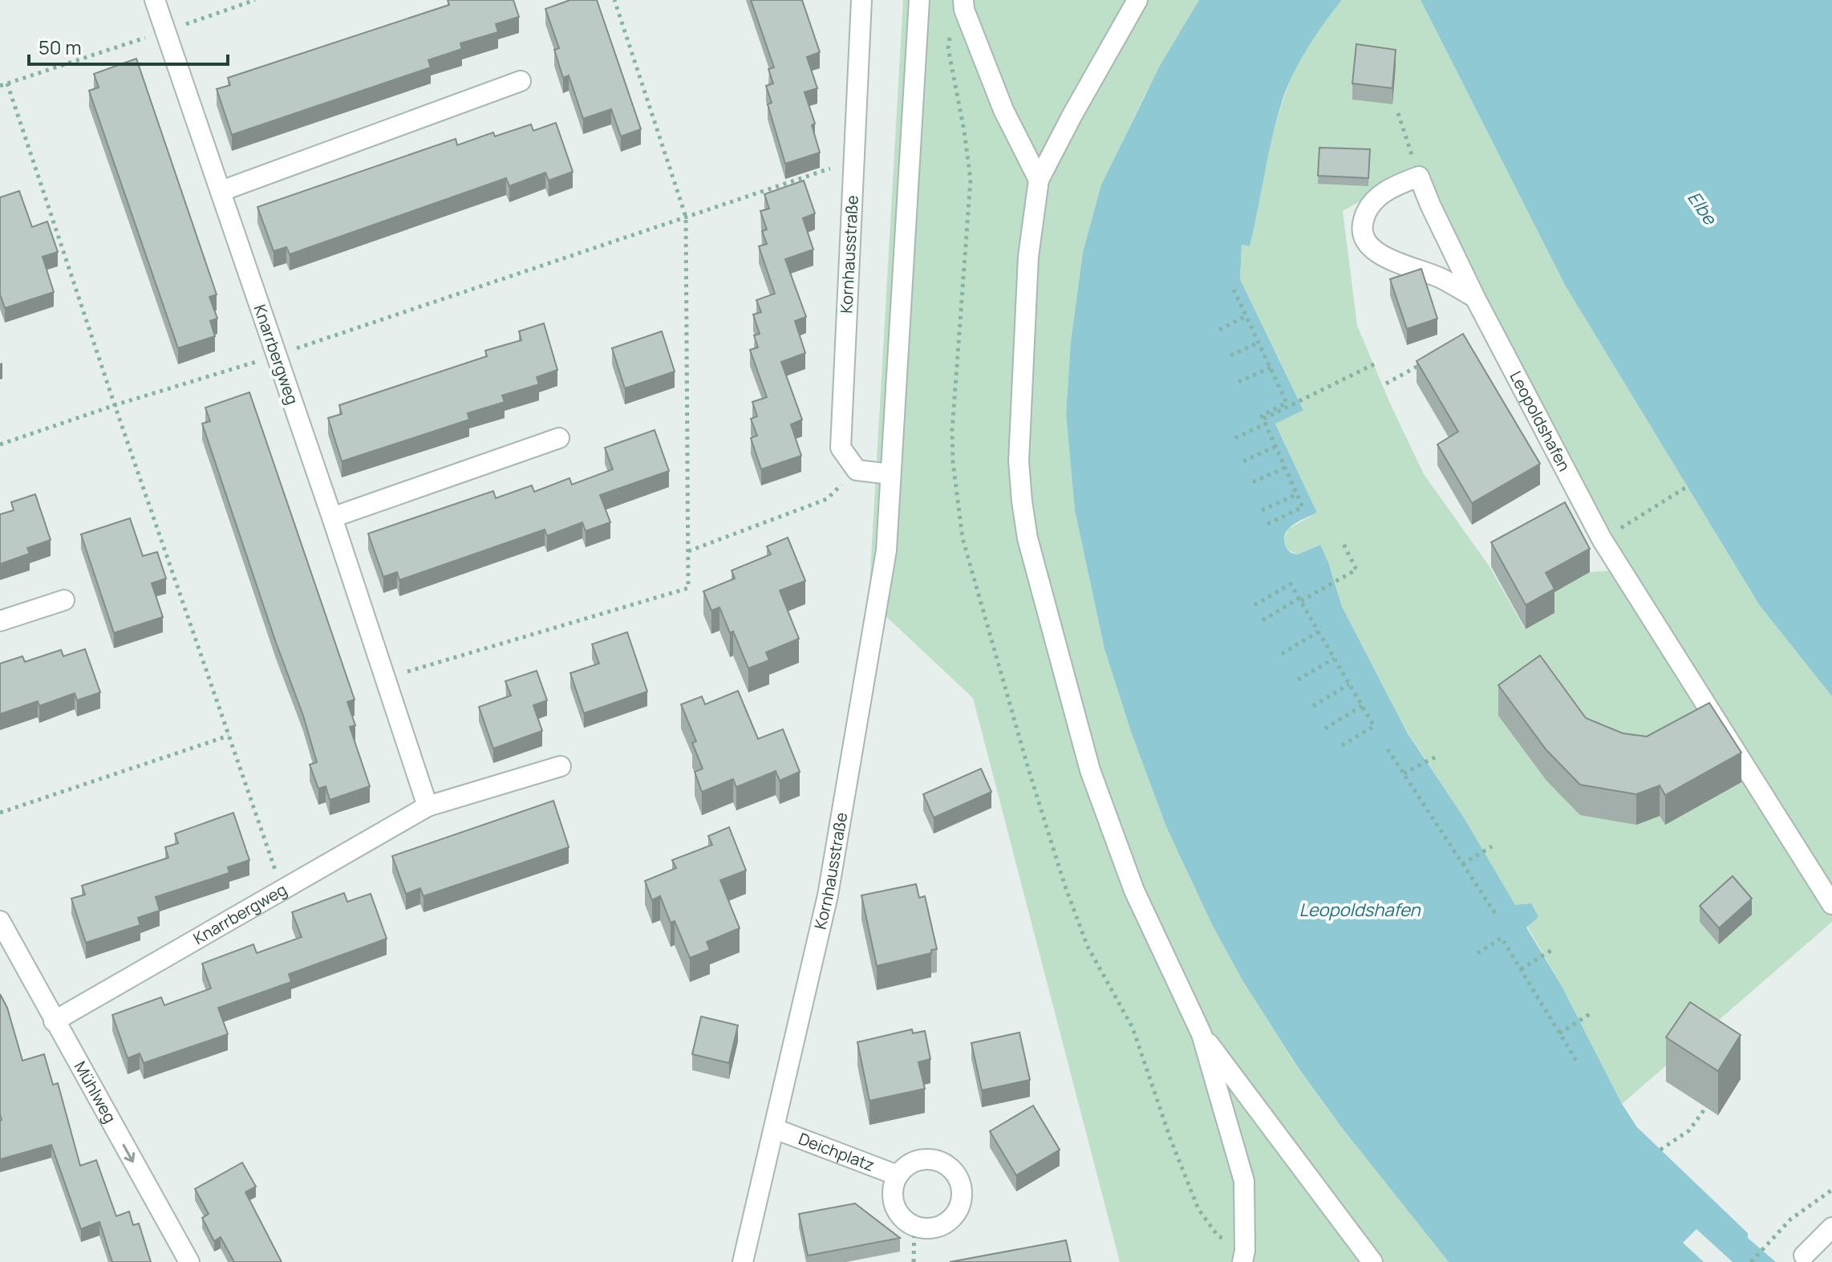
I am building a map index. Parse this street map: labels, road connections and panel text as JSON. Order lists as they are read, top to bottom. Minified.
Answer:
{"streets":{"street":["Kornhausstraße","Knarrbergweg","Leopoldshafen","Mühlweg","Deichplatz"]},"crossings":[["Kornhausstraße","Deichplatz"],["Knarrbergweg","Mühlweg"]],"one_way":["Mühlweg"],"water":["Elbe","Leopoldshafen"],"scale_bar":"50 m"}
